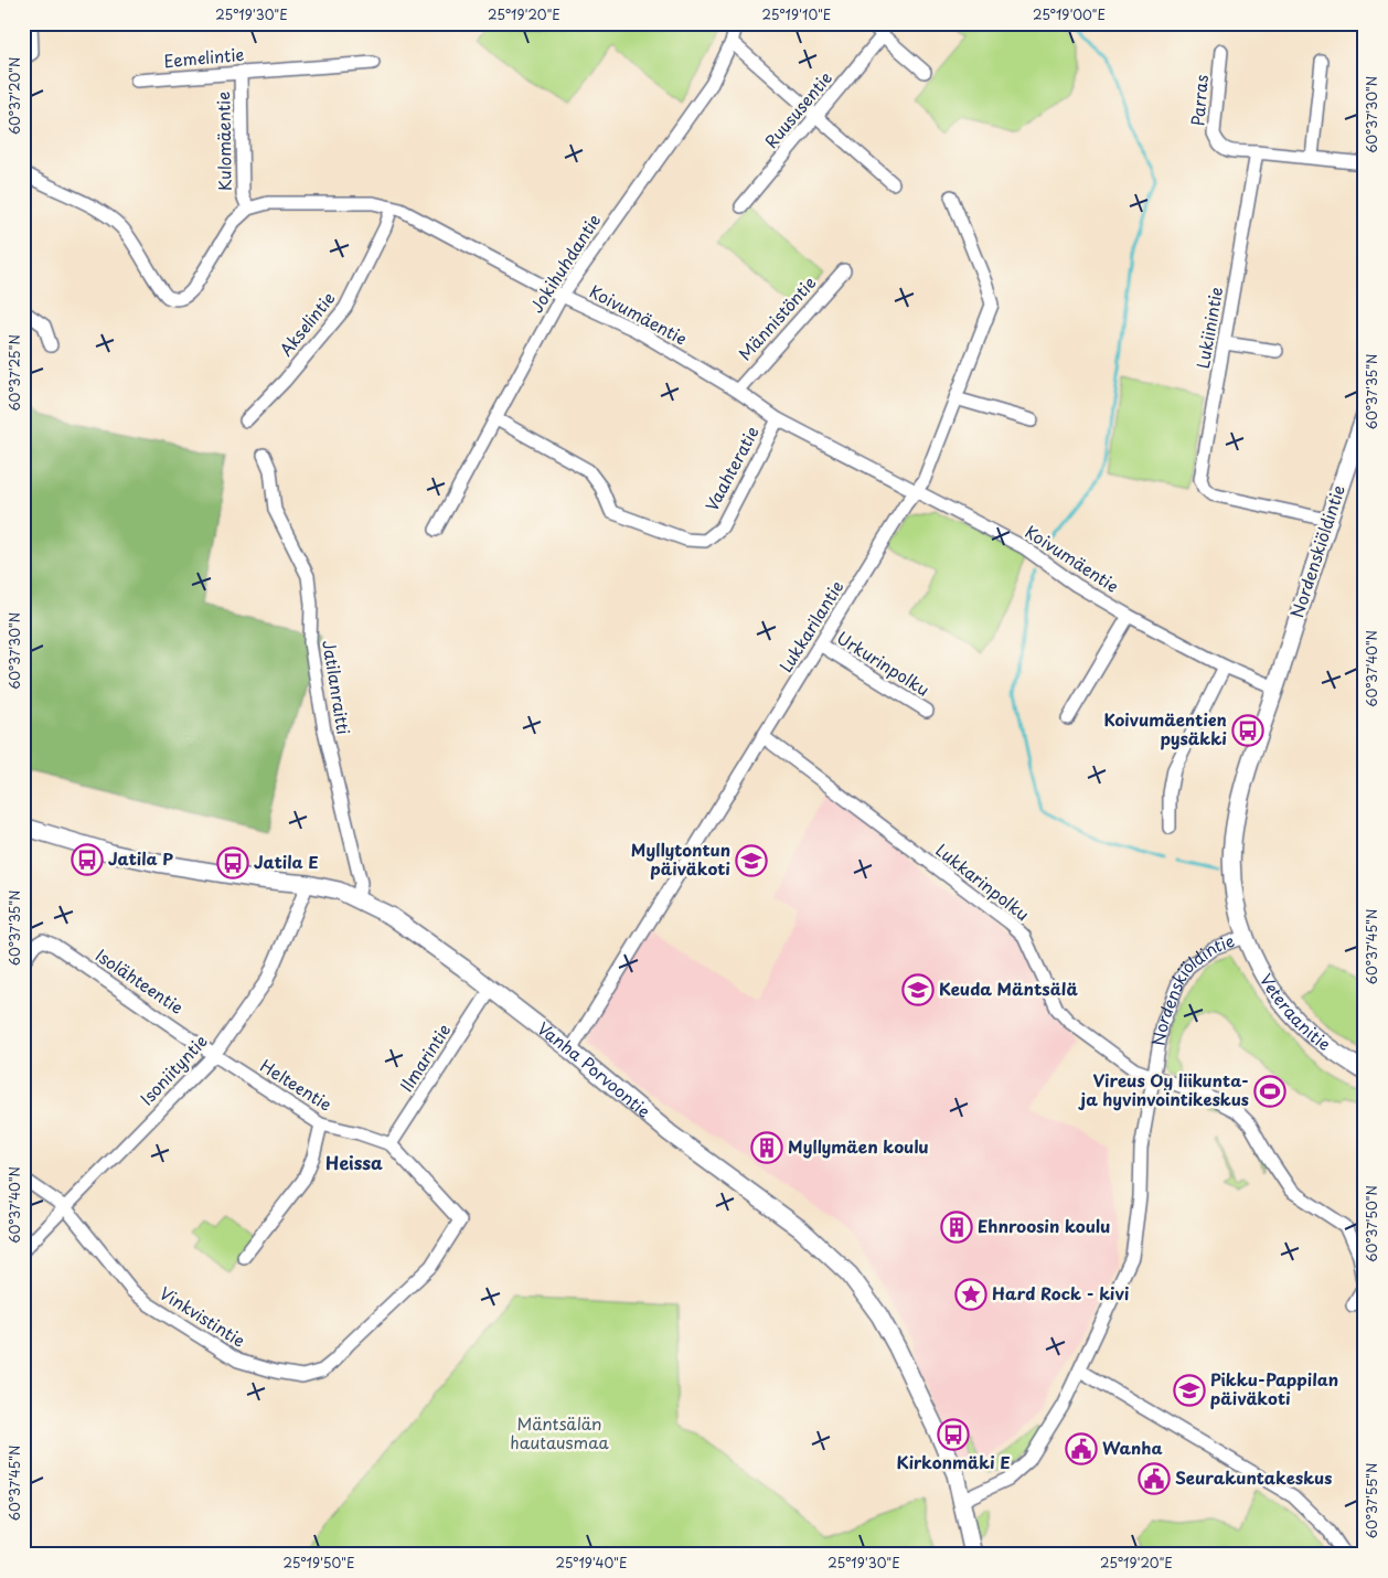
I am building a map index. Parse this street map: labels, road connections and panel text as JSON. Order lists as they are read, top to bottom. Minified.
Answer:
{"streets":{"main road":["Nordenskiöldintie","Veteraanitie","Vanha Porvoontie"],"street":["Eemelintie","Parras","Ruususentie","Kulomäentie","Jokihuhdantie","Koivumäentie","Männistöntie","Akselintie","Lukiinintie","Vaahteratie","Lukkarilantie","Urkurinpolku","Jatilanraitti","Lukkarinpolku","Isolähteentie","Ilmarintie","Isoniityntie","Helteentie","Vinkvistintie"]},"crossings":[["Eemelintie","Kulomäentie"],["Parras","Lukiinintie"],["Kulomäentie","Koivumäentie"],["Jokihuhdantie","Koivumäentie"],["Jokihuhdantie","Vaahteratie"],["Koivumäentie","Männistöntie"],["Koivumäentie","Akselintie"],["Koivumäentie","Vaahteratie"],["Koivumäentie","Nordenskiöldintie"],["Koivumäentie","Lukkarilantie"],["Lukiinintie","Nordenskiöldintie"],["Nordenskiöldintie","Lukkarinpolku"],["Nordenskiöldintie","Veteraanitie"],["Nordenskiöldintie","Vanha Porvoontie"],["Lukkarilantie","Urkurinpolku"],["Lukkarilantie","Lukkarinpolku"],["Lukkarilantie","Vanha Porvoontie"],["Jatilanraitti","Vanha Porvoontie"],["Isolähteentie","Isoniityntie"],["Isolähteentie","Helteentie"],["Ilmarintie","Vanha Porvoontie"],["Ilmarintie","Helteentie"],["Ilmarintie","Vinkvistintie"],["Isoniityntie","Vanha Porvoontie"],["Isoniityntie","Helteentie"],["Isoniityntie","Vinkvistintie"],["Helteentie","Vinkvistintie"]],"districts":["Heissa"],"parks":["Mäntsälän hautausmaa"],"places":{"bus stop":["Koivumäentien pysäkki","Jatila P","Jatila E","Kirkonmäki E"],"school or university":["Myllytontun päiväkoti","Keuda Mäntsälä","Pikku-Pappilan päiväkoti"],"sports":["Vireus Oy liikunta- ja hyvinvointikeskus"],"building":["Myllymäen koulu","Ehnroosin koulu"],"place":["Hard Rock - kivi"],"public building":["Wanha","Seurakuntakeskus"]},"coordinates":["25°19'30\"E","25°19'20\"E","25°19'10\"E","25°19'00\"E","60°37'20\"N","60°37'30\"N","60°37'25\"N","60°37'35\"N","60°37'40\"N","60°37'45\"N","60°37'50\"N","60°37'55\"N","25°19'50\"E","25°19'40\"E"]}
